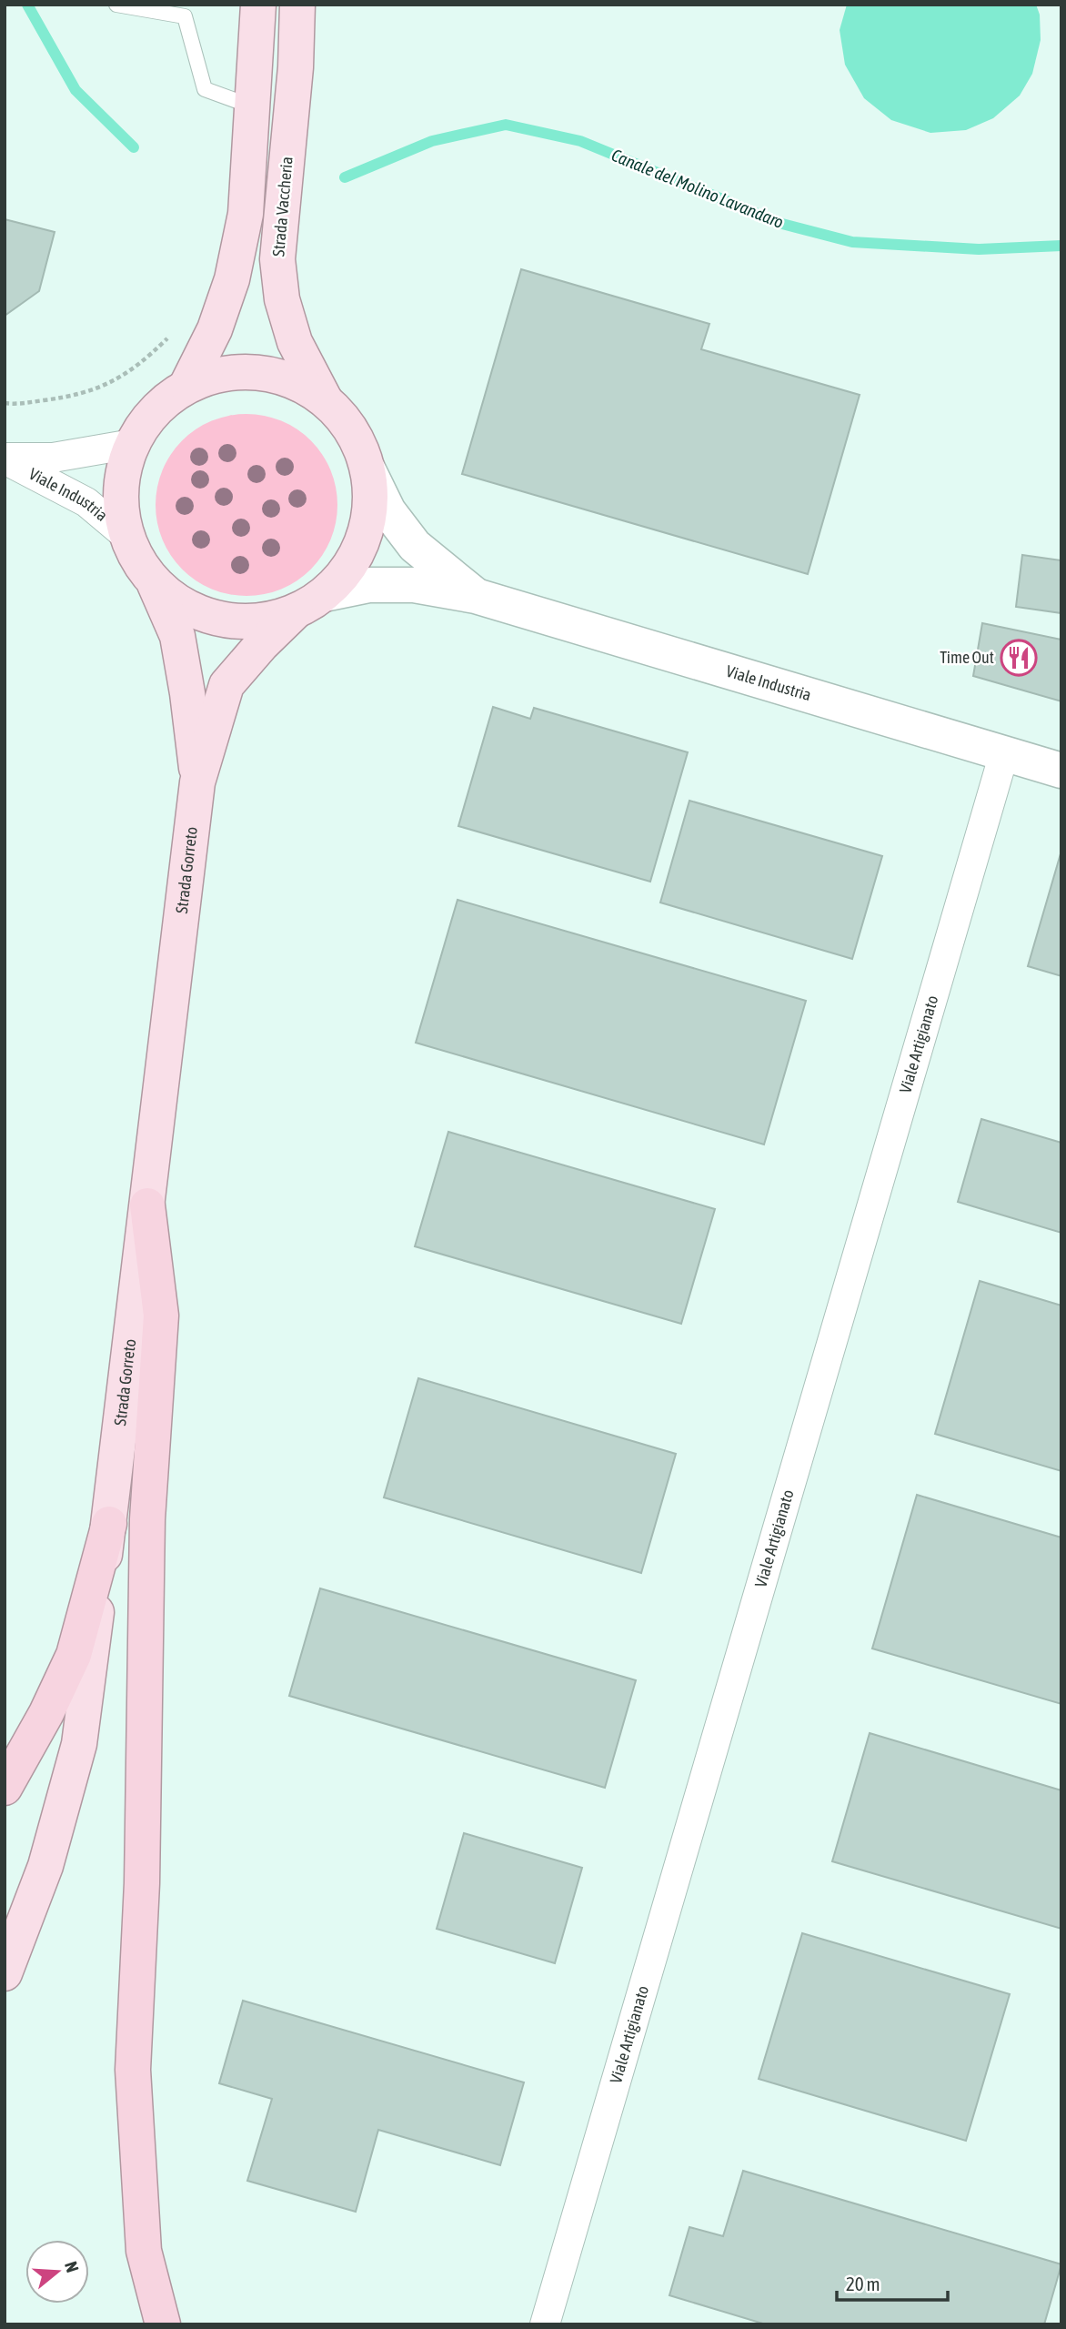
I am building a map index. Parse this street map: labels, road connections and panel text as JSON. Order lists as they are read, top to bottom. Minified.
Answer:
{"streets":{"main road":["Strada Vaccheria","Strada Gorreto"],"street":["Viale Industria","Viale Artigianato"]},"crossings":[["Strada Vaccheria","Strada Gorreto"],["Viale Industria","Strada Gorreto"],["Viale Industria","Viale Artigianato"]],"water":["Canale del Molino Lavandaro"],"places":{"restaurant":["Time Out"]},"scale_bar":"20 m","north":"right"}
